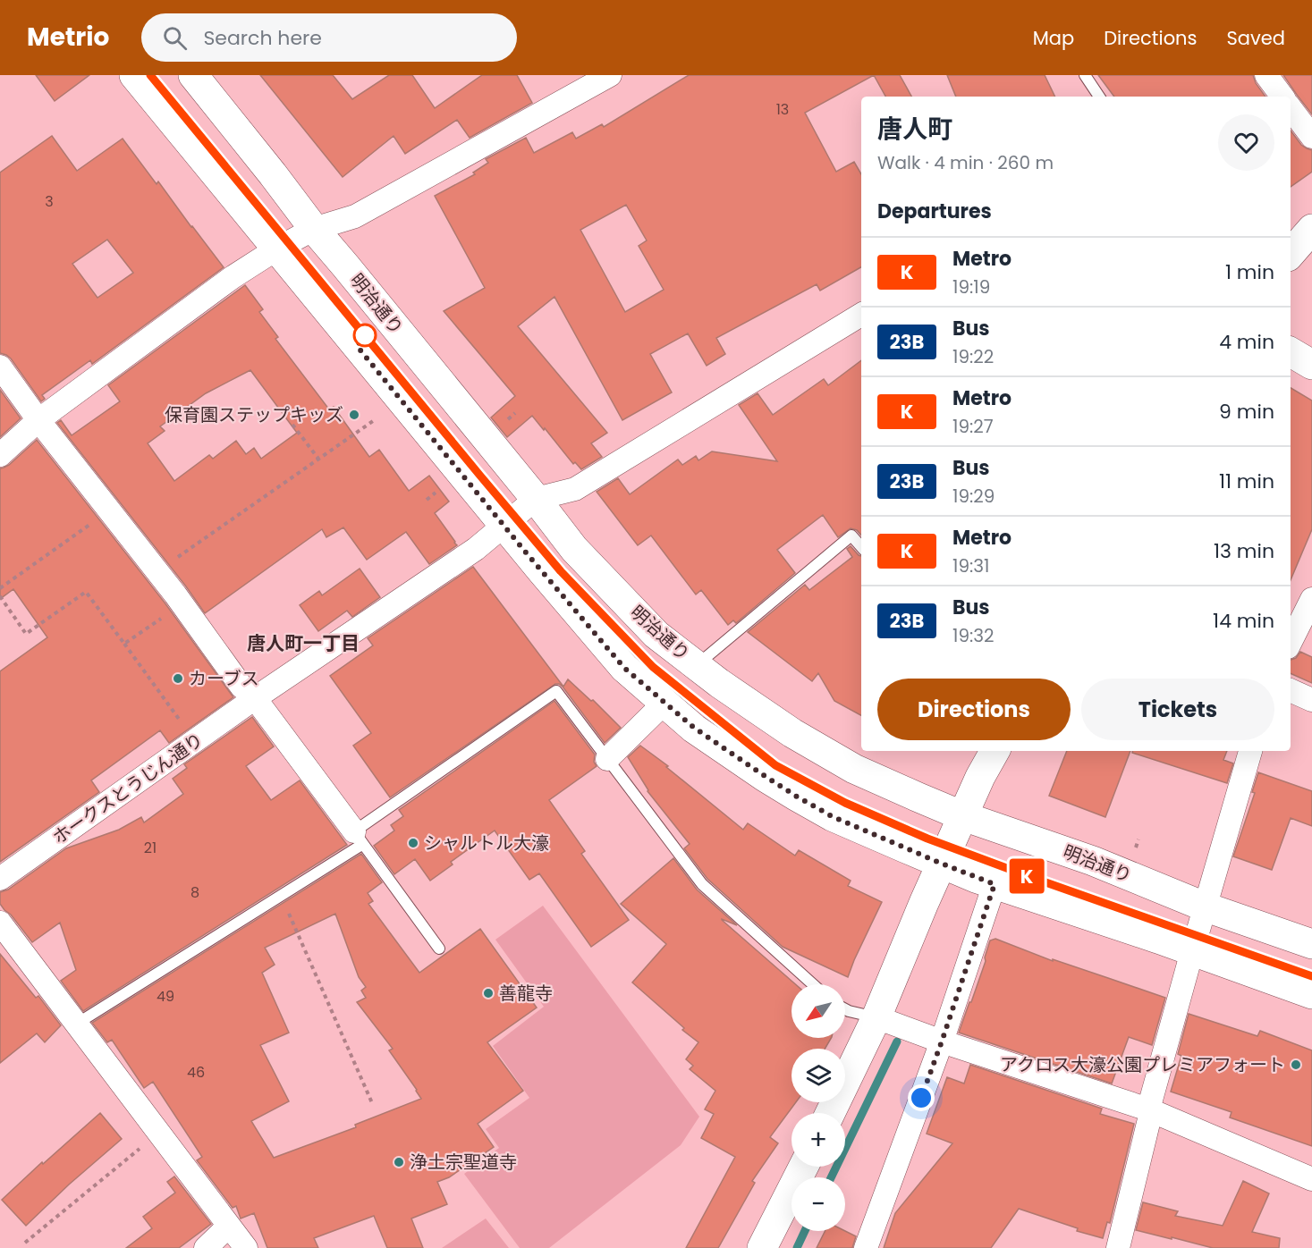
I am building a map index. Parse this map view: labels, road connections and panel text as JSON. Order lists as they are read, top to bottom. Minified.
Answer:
{"streets":{"street":["明治通り","ホークスとうじん通り"]},"crossings":[["明治通り","ホークスとうじん通り"]],"districts":["唐人町一丁目"],"places":["保育園ステップキッズ","カーブス","シャルトル大濠","善龍寺","アクロス大濠公園プレミアフォート","浄土宗聖道寺"],"lines":["metro line K"],"house_numbers":["13","3","21","8","49","46"],"north":"bottom left","page":{"header":"Metrio","search":"Search here","nav":["Map","Directions","Saved"],"on_map":"K","heading":[["唐人町","Walk · 4 min · 260 m"],"Departures"],"list":[{"mark":"K","name":"Metro","note":"19:19","value":"1 min"},{"mark":"23B","name":"Bus","note":"19:22","value":"4 min"},{"mark":"K","name":"Metro","note":"19:27","value":"9 min"},{"mark":"23B","name":"Bus","note":"19:29","value":"11 min"},{"mark":"K","name":"Metro","note":"19:31","value":"13 min"},{"mark":"23B","name":"Bus","note":"19:32","value":"14 min"}],"buttons":["Directions","Tickets"],"map_buttons":["+","−"]}}
